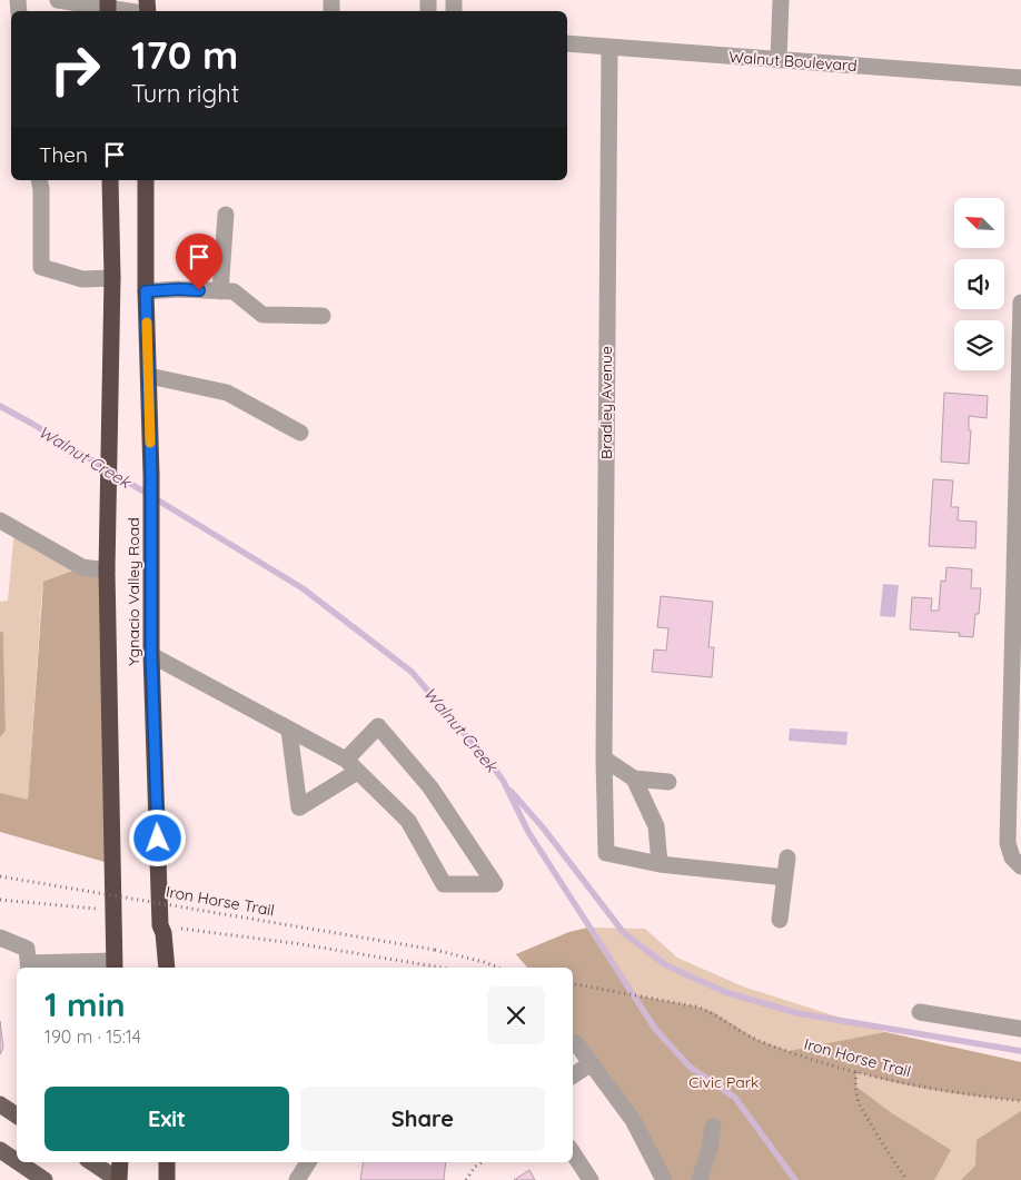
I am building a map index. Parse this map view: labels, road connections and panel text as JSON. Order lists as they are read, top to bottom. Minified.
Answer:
{"streets":{"highway":["Ygnacio Valley Road"],"street":["Walnut Boulevard","Bradley Avenue"],"path":["Iron Horse Trail"]},"crossings":[["Walnut Boulevard","Bradley Avenue"]],"water":["Walnut Creek"],"parks":["Civic Park"],"north":"top left","page":{"turn":["170 m","Turn right"],"then":"Then","heading":["1 min","190 m · 15:14"],"buttons":["Exit","Share"]}}
